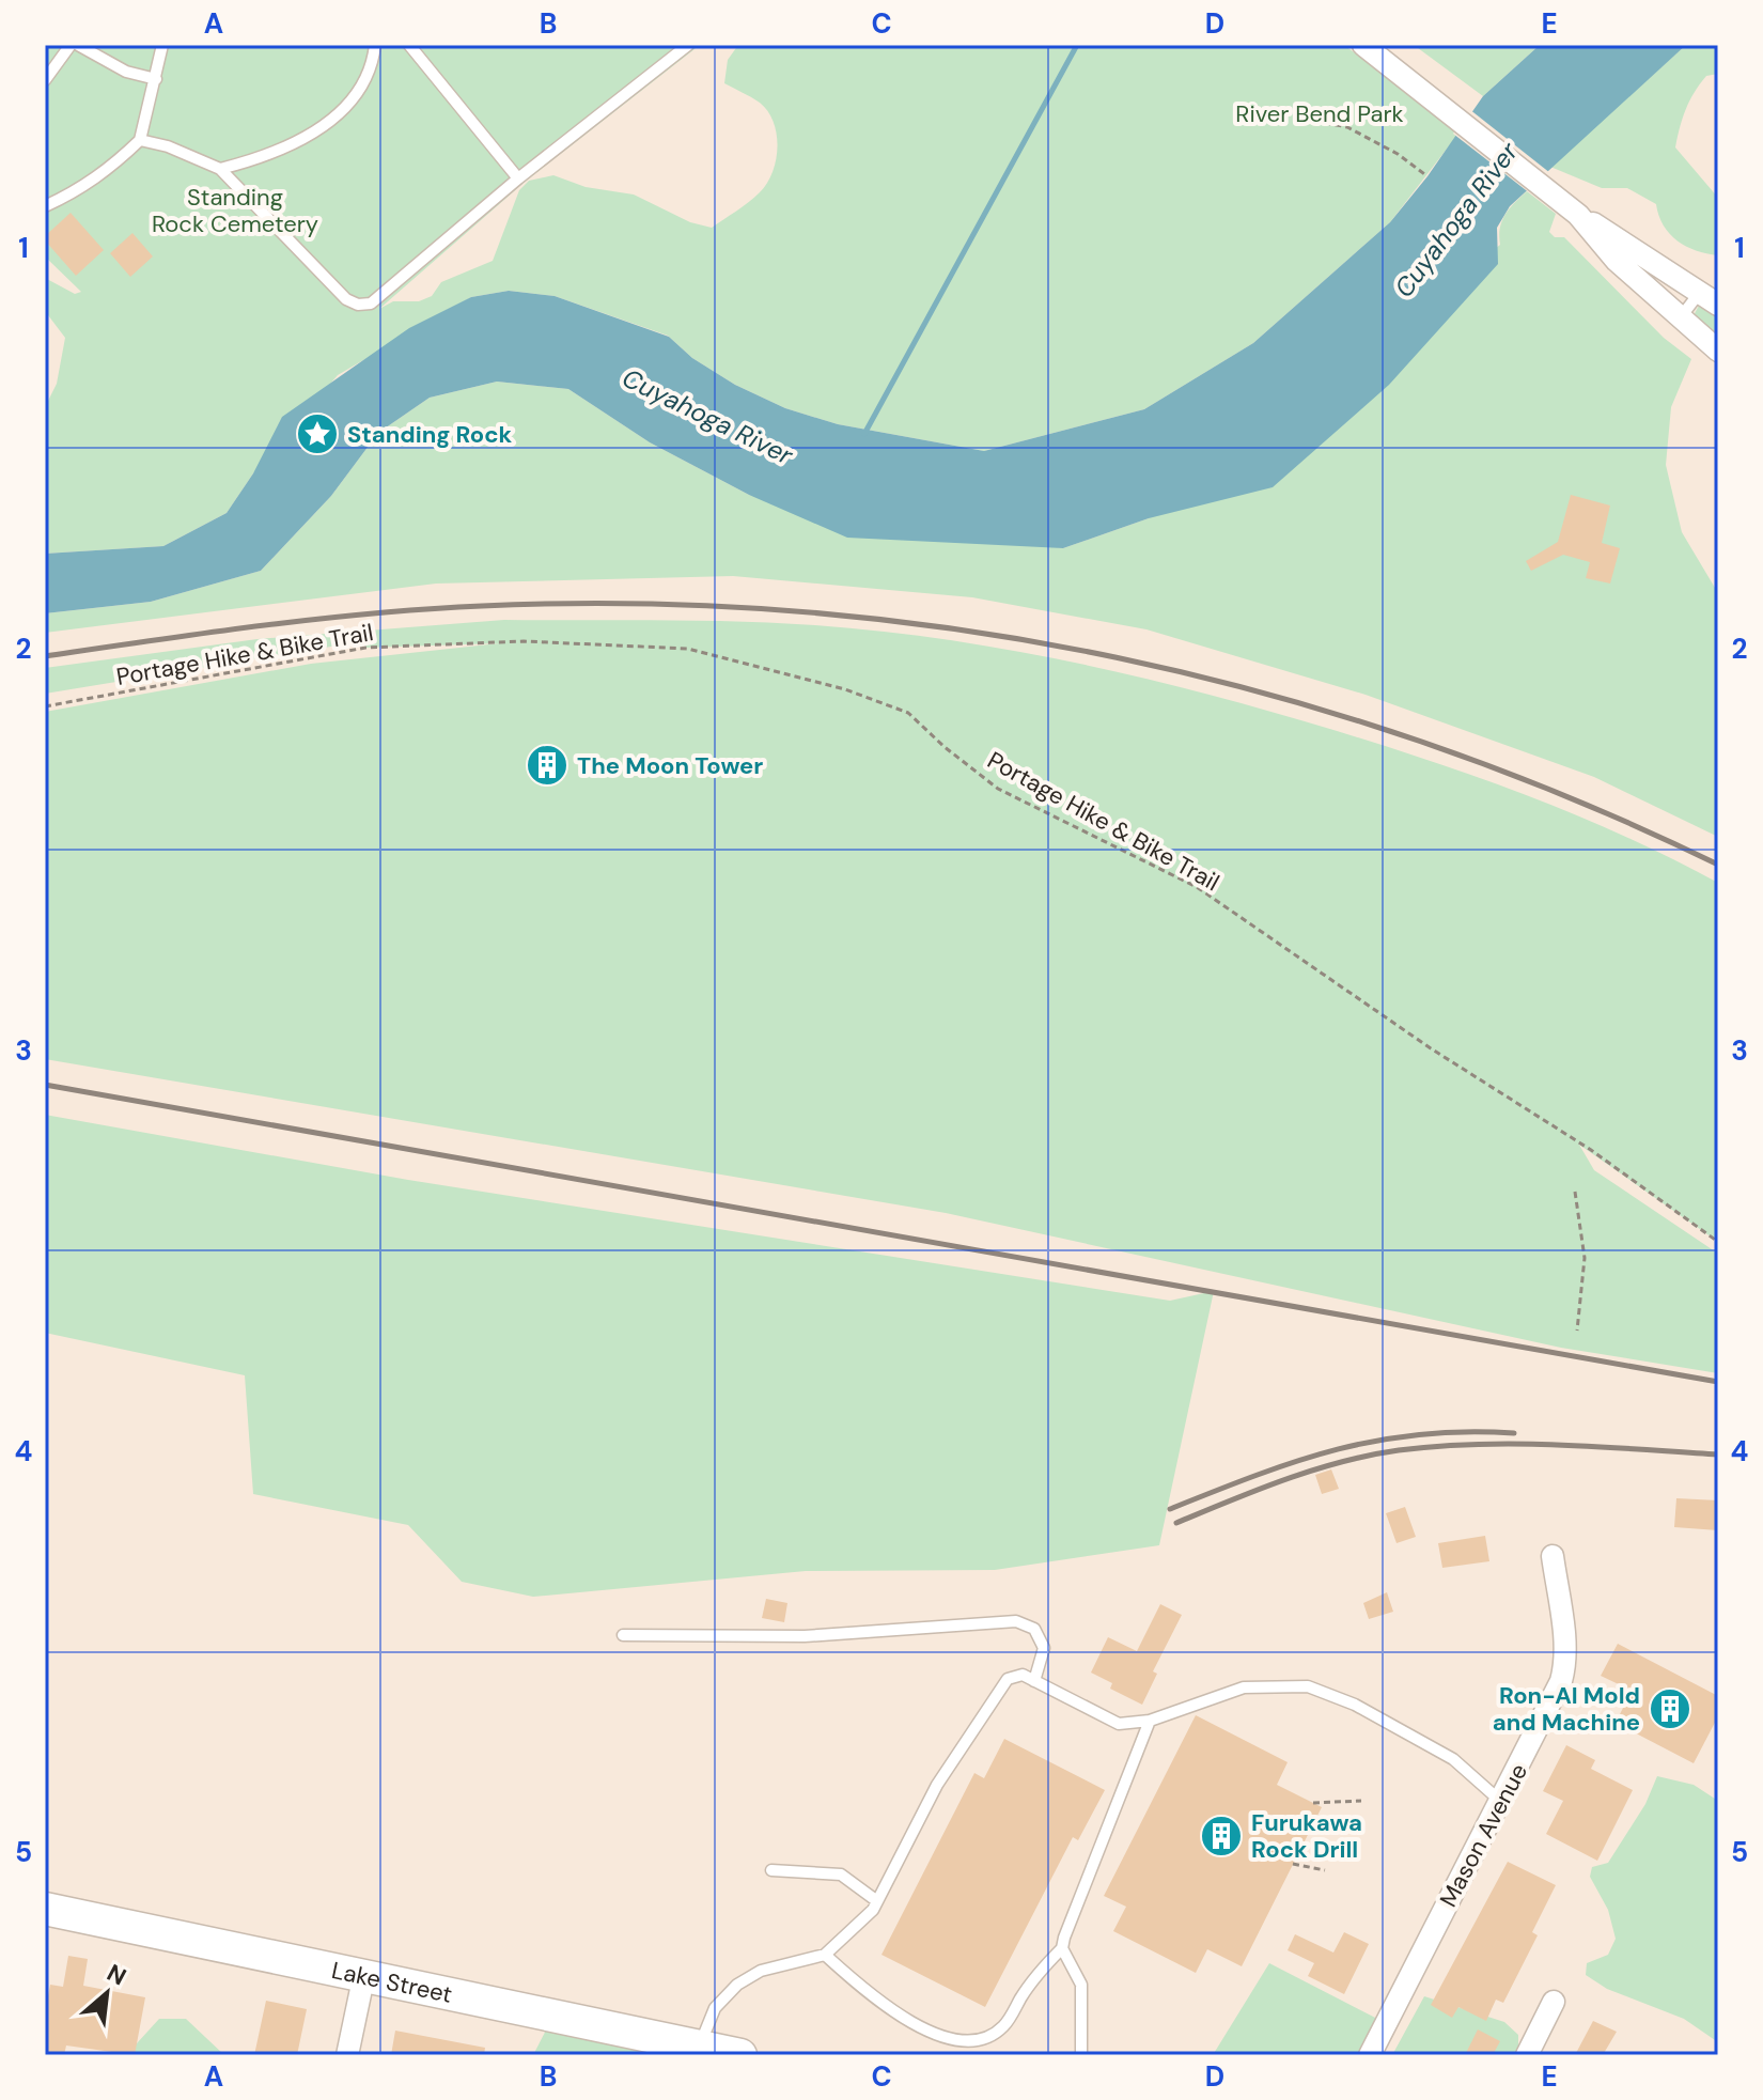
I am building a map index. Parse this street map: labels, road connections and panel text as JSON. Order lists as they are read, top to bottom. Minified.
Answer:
{"streets":{"street":["Mason Avenue","Lake Street"],"path":["Portage Hike & Bike Trail"]},"water":["Cuyahoga River"],"parks":["River Bend Park","Standing Rock Cemetery"],"places":{"place":["Standing Rock"],"building":["The Moon Tower","Ron-Al Mold and Machine","Furukawa Rock Drill"]},"north":"top right","grid":{"columns":["A","B","C","D","E"],"rows":["1","2","3","4","5"]}}
